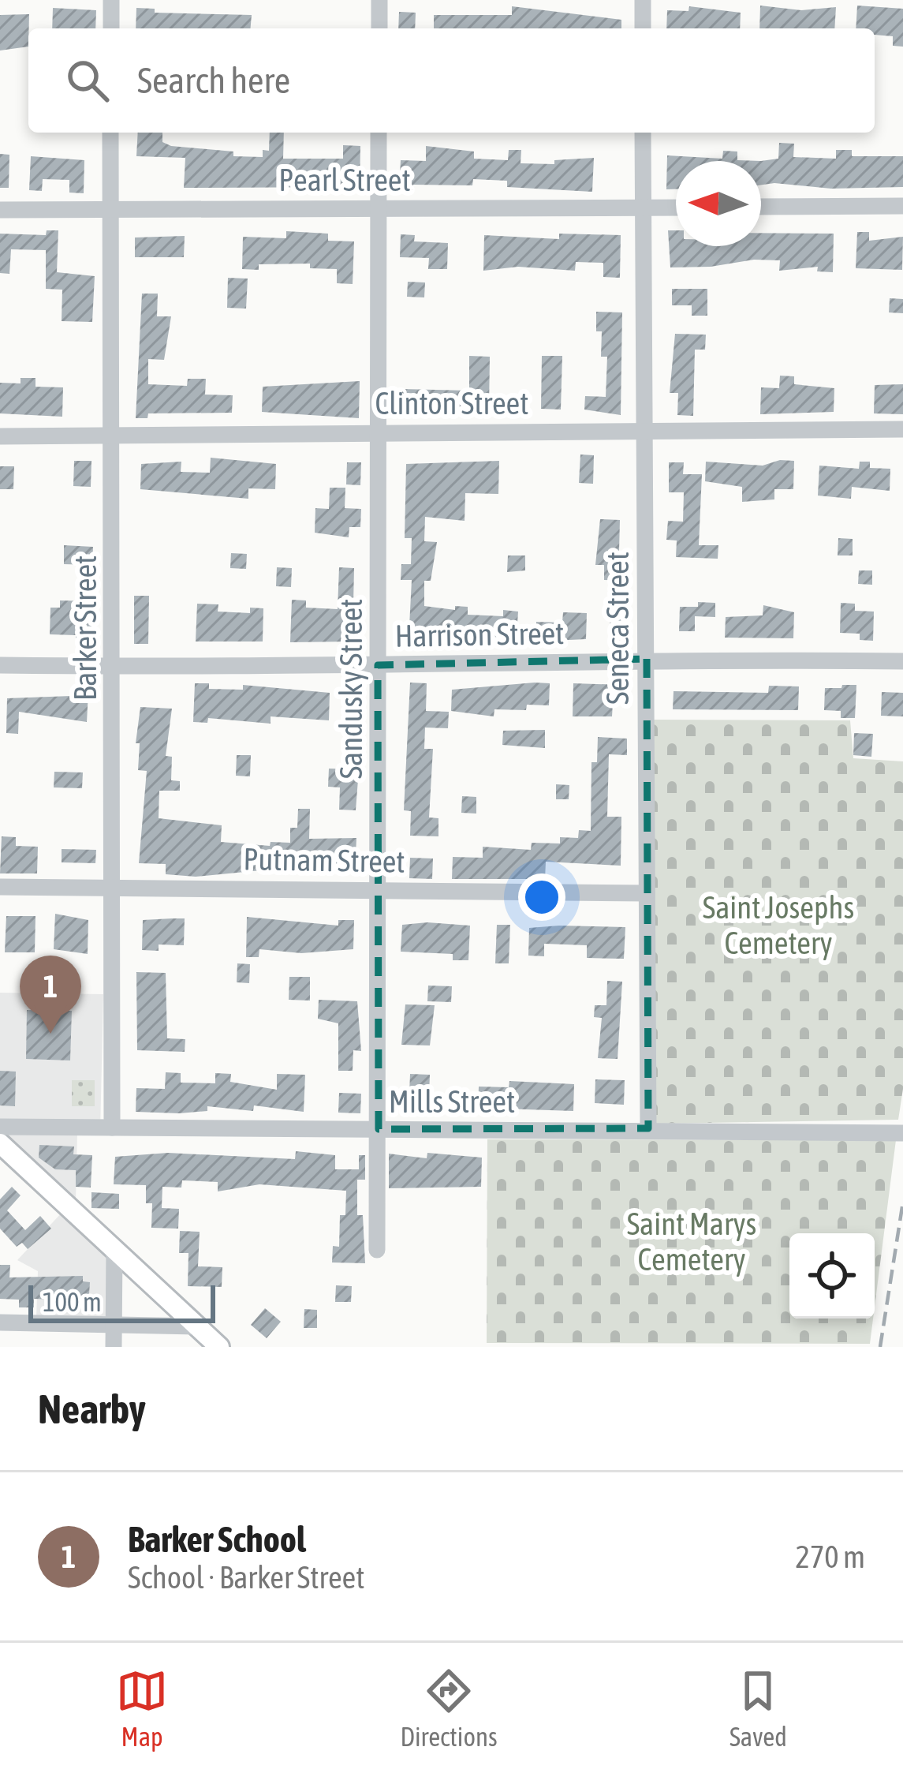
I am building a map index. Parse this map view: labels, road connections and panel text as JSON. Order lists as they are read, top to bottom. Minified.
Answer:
{"streets":{"street":["Pearl Street","Clinton Street","Barker Street","Seneca Street","Harrison Street","Sandusky Street","Putnam Street","Mills Street"]},"crossings":[["Pearl Street","Barker Street"],["Pearl Street","Seneca Street"],["Pearl Street","Sandusky Street"],["Clinton Street","Barker Street"],["Clinton Street","Seneca Street"],["Clinton Street","Sandusky Street"],["Barker Street","Harrison Street"],["Barker Street","Putnam Street"],["Barker Street","Mills Street"],["Seneca Street","Harrison Street"],["Seneca Street","Putnam Street"],["Seneca Street","Mills Street"],["Harrison Street","Sandusky Street"],["Sandusky Street","Putnam Street"],["Sandusky Street","Mills Street"]],"parks":["Saint Josephs Cemetery","Saint Marys Cemetery"],"scale_bar":"100 m","north":"left","page":{"search":"Search here","pins":"1","scale":"100 m","heading":"Nearby","list":[{"mark":"1","name":"Barker School","note":"School · Barker Street","value":"270 m"}],"nav":["Map","Directions","Saved"]}}
